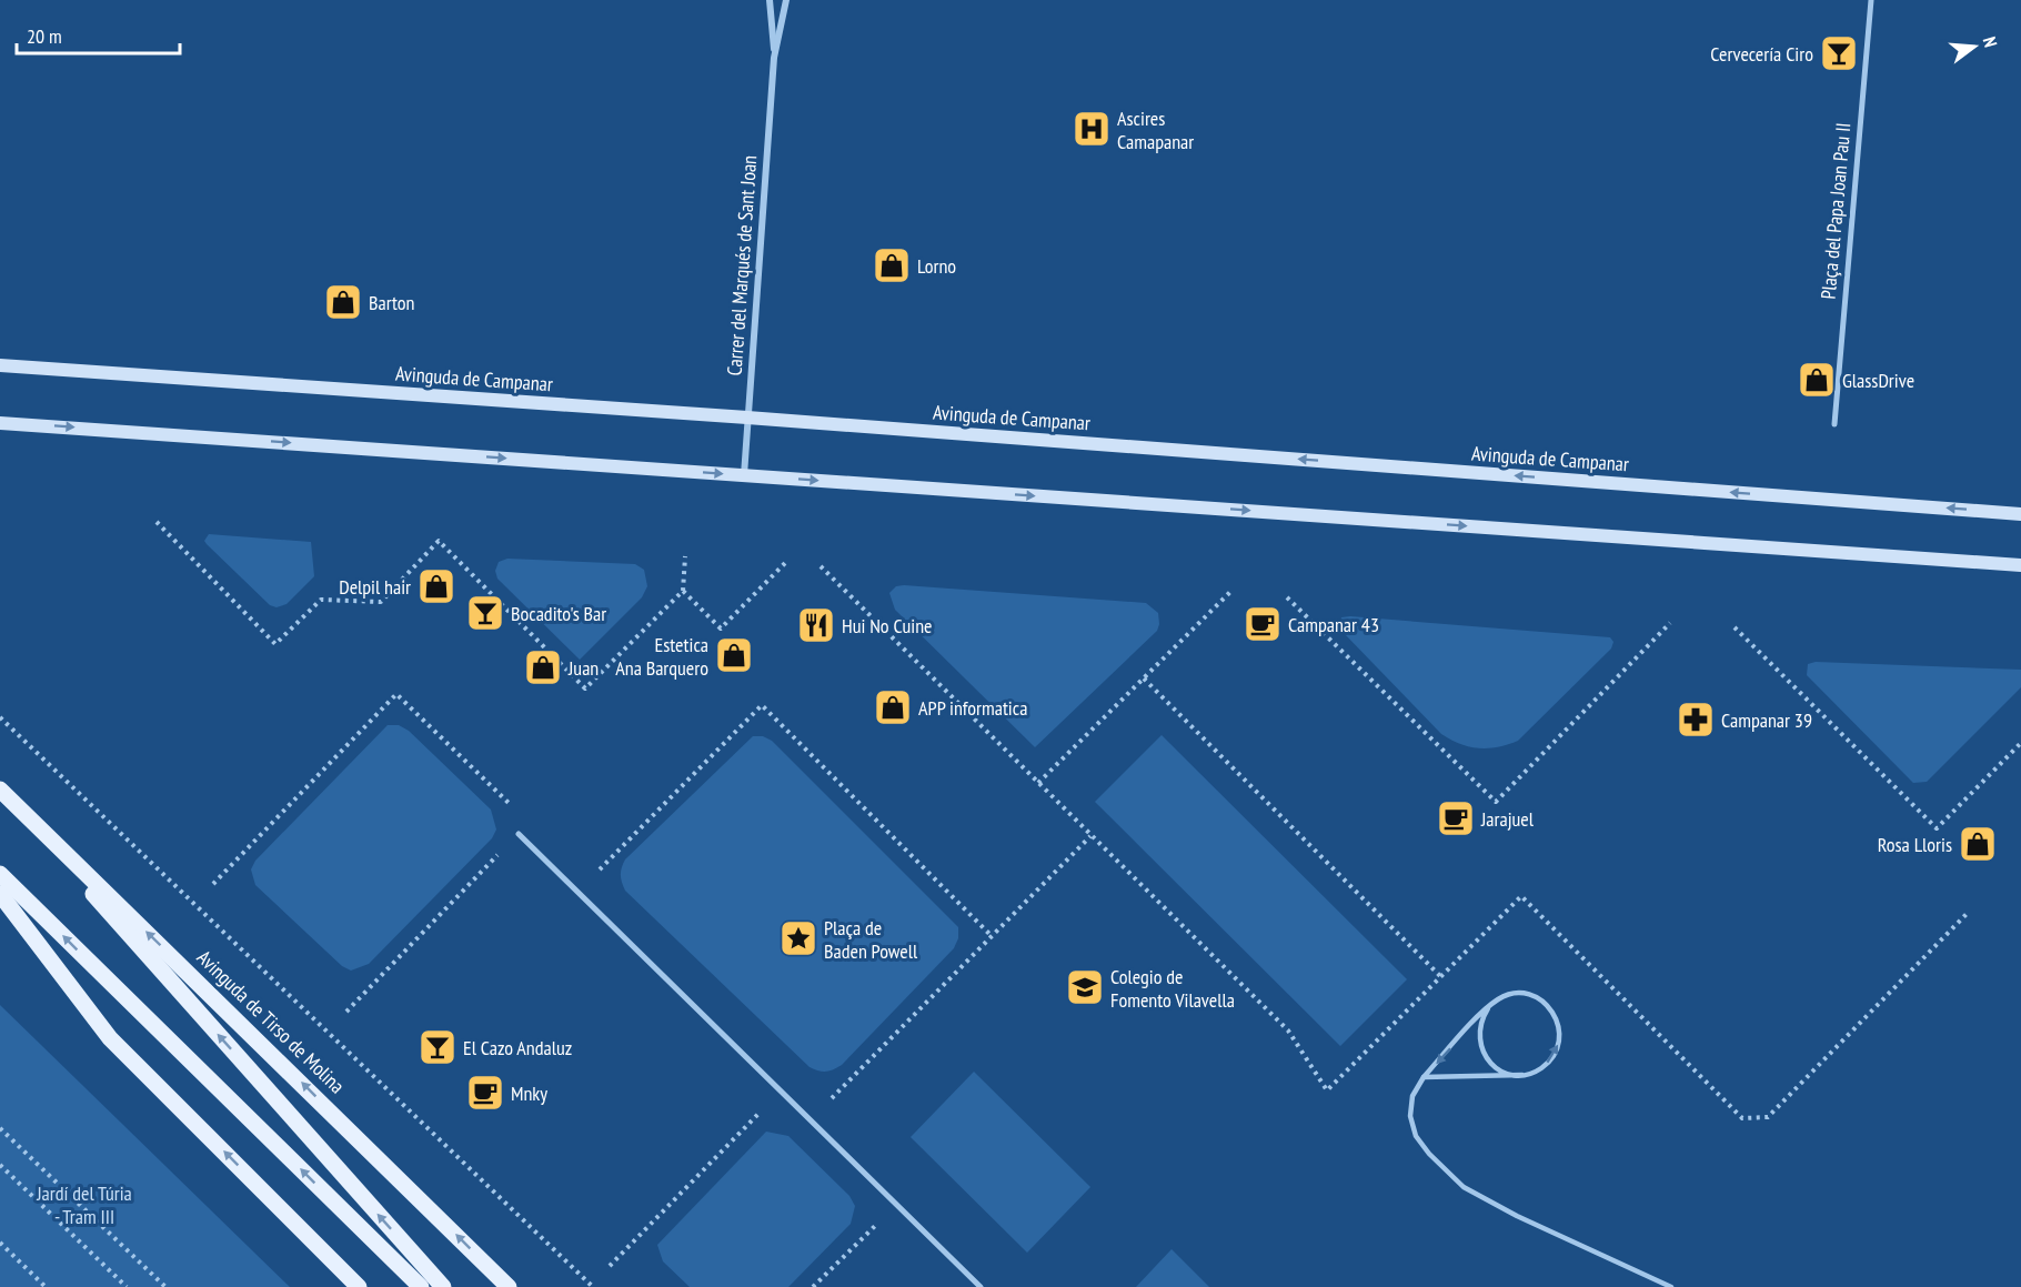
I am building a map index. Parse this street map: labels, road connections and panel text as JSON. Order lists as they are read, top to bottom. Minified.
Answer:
{"streets":{"main road":["Avinguda de Campanar","Avinguda de Tirso de Molina"],"street":["Plaça del Papa Joan Pau II","Carrer del Marqués de Sant Joan"]},"crossings":[["Carrer del Marqués de Sant Joan","Avinguda de Campanar"]],"parks":["Jardí del Túria - Tram III"],"places":{"bar":["Cervecería Ciro","Bocadito's Bar","El Cazo Andaluz"],"hospital":["Ascires Camapanar"],"shop":["Lorno","Barton","GlassDrive","Delpil hair","Estetica Ana Barquero","Juan","APP informatica","Rosa Lloris"],"cafe":["Campanar 43","Jarajuel","Mnky"],"restaurant":["Hui No Cuine"],"pharmacy":["Campanar 39"],"place":["Plaça de Baden Powell"],"school or university":["Colegio de Fomento Vilavella"]},"scale_bar":"20 m","north":"right"}
